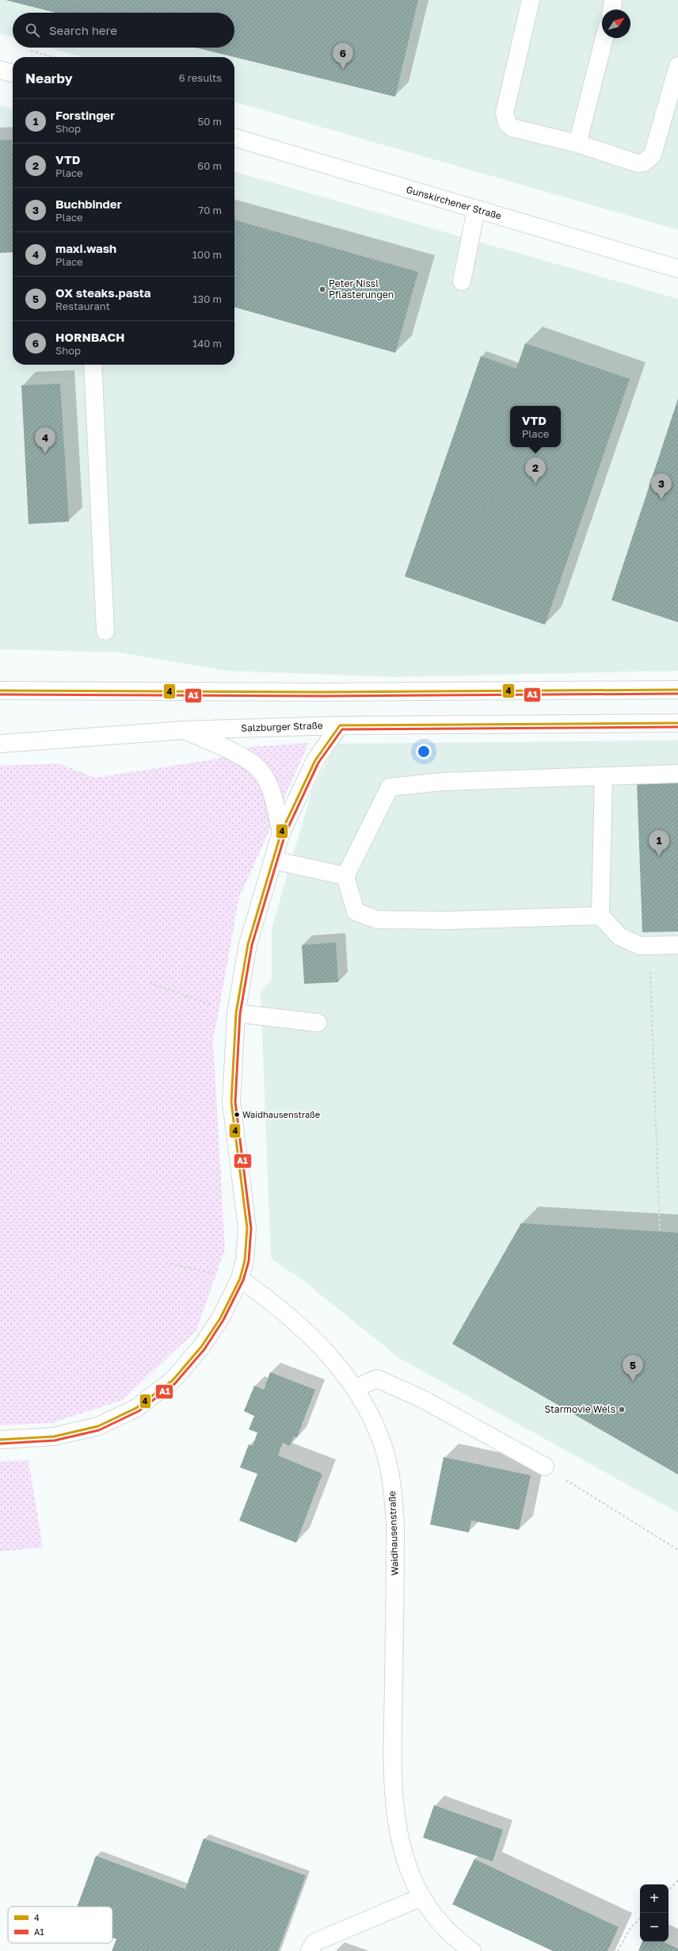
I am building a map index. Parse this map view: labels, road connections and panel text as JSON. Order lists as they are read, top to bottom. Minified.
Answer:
{"streets":{"street":["Gunskirchener Straße","Salzburger Straße","Waidhausenstraße"]},"places":["Peter Nissl Pflasterungen","Waidhausenstraße","Starmovie Wels"],"lines":["transit line 4","transit line A1"],"legend":["4","A1"],"north":"top right","page":{"search":"Search here","pins":["6","4","2","3","1","5"],"heading":["Nearby","6 results"],"list":[{"mark":"1","name":"Forstinger","note":"Shop","value":"50 m"},{"mark":"2","name":"VTD","note":"Place","value":"60 m"},{"mark":"3","name":"Buchbinder","note":"Place","value":"70 m"},{"mark":"4","name":"maxi.wash","note":"Place","value":"100 m"},{"mark":"5","name":"OX steaks.pasta","note":"Restaurant","value":"130 m"},{"mark":"6","name":"HORNBACH","note":"Shop","value":"140 m"}],"popup":["VTD","Place"],"map_buttons":["+","−"]}}
